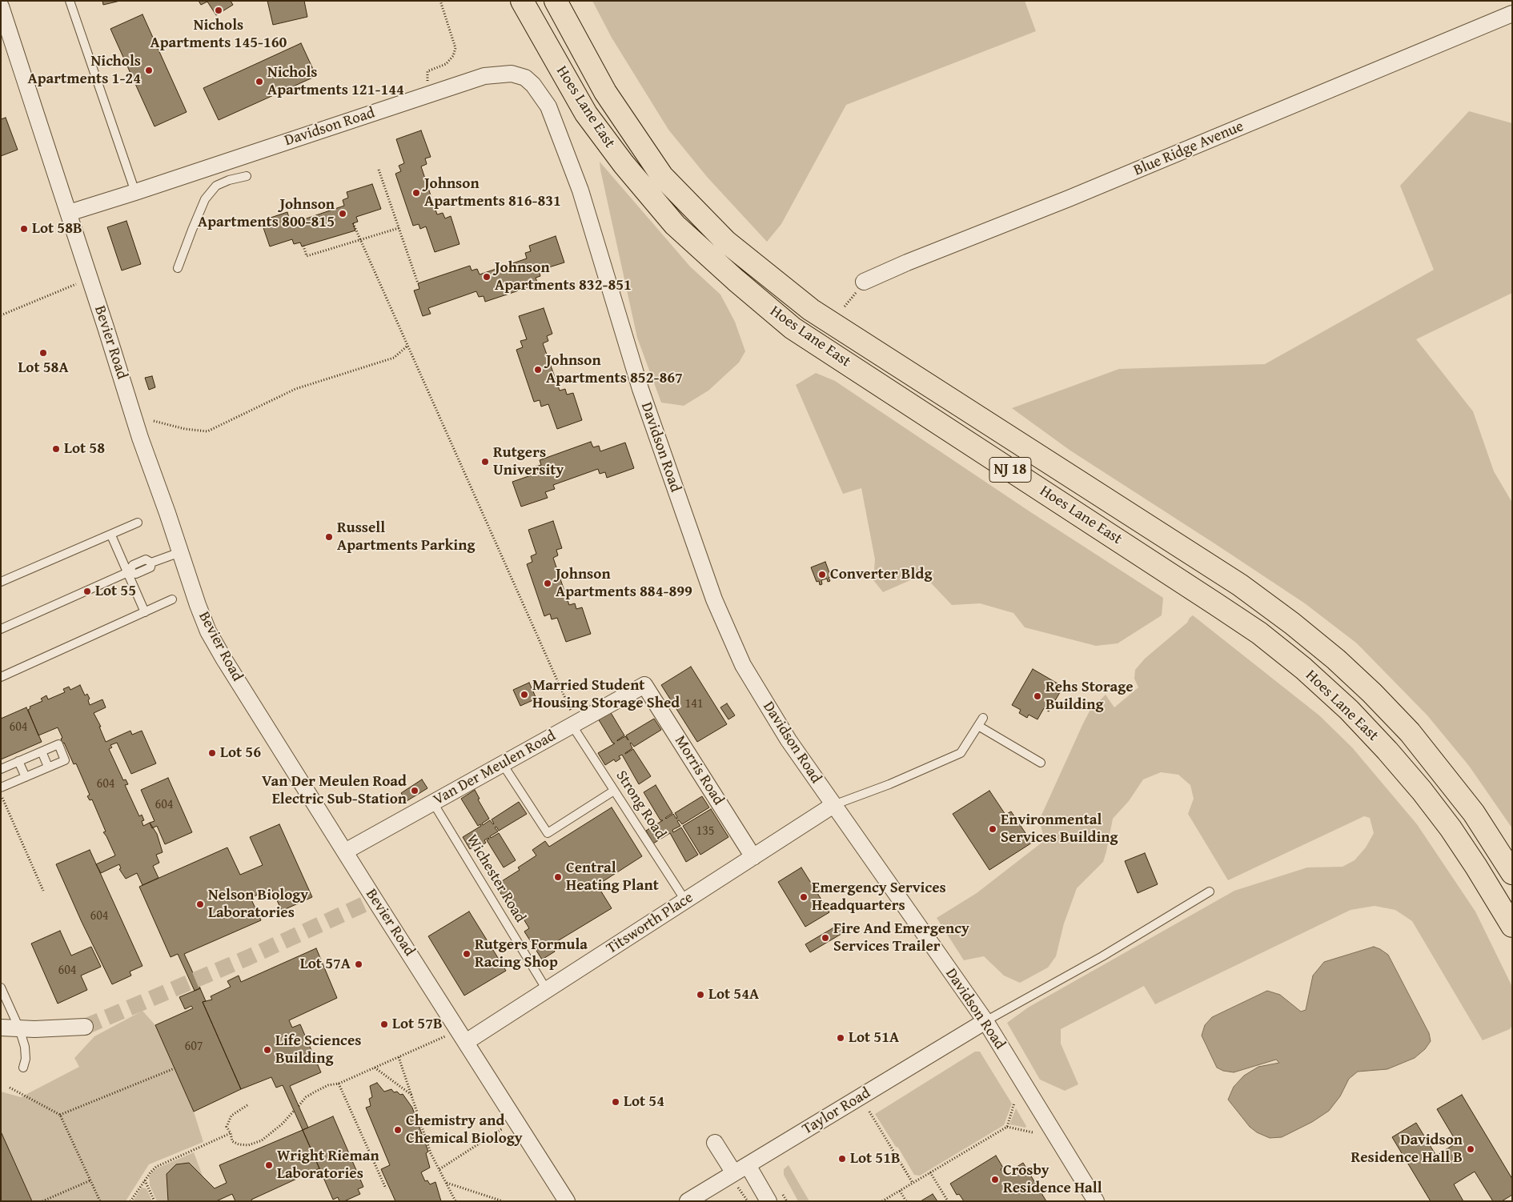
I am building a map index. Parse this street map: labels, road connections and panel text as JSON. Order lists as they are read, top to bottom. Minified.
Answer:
{"streets":{"highway":["Hoes Lane East","NJ 18"],"street":["Davidson Road","Blue Ridge Avenue","Bevier Road","Van Der Meulen Road","Morris Road","Titsworth Place","Taylor Road"],"lane":["Strong Road","Wichester Road"]},"crossings":[["Davidson Road","Bevier Road"],["Davidson Road","Titsworth Place"],["Davidson Road","Taylor Road"],["Bevier Road","Van Der Meulen Road"],["Bevier Road","Titsworth Place"],["Van Der Meulen Road","Morris Road"],["Van Der Meulen Road","Strong Road"],["Van Der Meulen Road","Wichester Road"],["Morris Road","Titsworth Place"],["Strong Road","Titsworth Place"],["Wichester Road","Titsworth Place"]],"places":["Nichols Apartments 145-160","Nichols Apartments 1-24","Nichols Apartments 121-144","Johnson Apartments 816-831","Johnson Apartments 800-815","Lot 58B","Johnson Apartments 832-851","Lot 58A","Johnson Apartments 852-867","Lot 58","Rutgers University","Russell Apartments Parking","Converter Bldg","Johnson Apartments 884-899","Lot 55","Married Student Housing Storage Shed","Rehs Storage Building","Lot 56","Van Der Meulen Road Electric Sub-Station","Environmental Services Building","Central Heating Plant","Emergency Services Headquarters","Nelson Biology Laboratories","Fire And Emergency Services Trailer","Rutgers Formula Racing Shop","Lot 57A","Lot 54A","Lot 57B","Lot 51A","Life Sciences Building","Lot 54","Chemistry and Chemical Biology","Davidson Residence Hall B","Lot 51B","Wright Rieman Laboratories","Crosby Residence Hall"],"house_numbers":["141","604","604","604","135","604","604","607"]}
